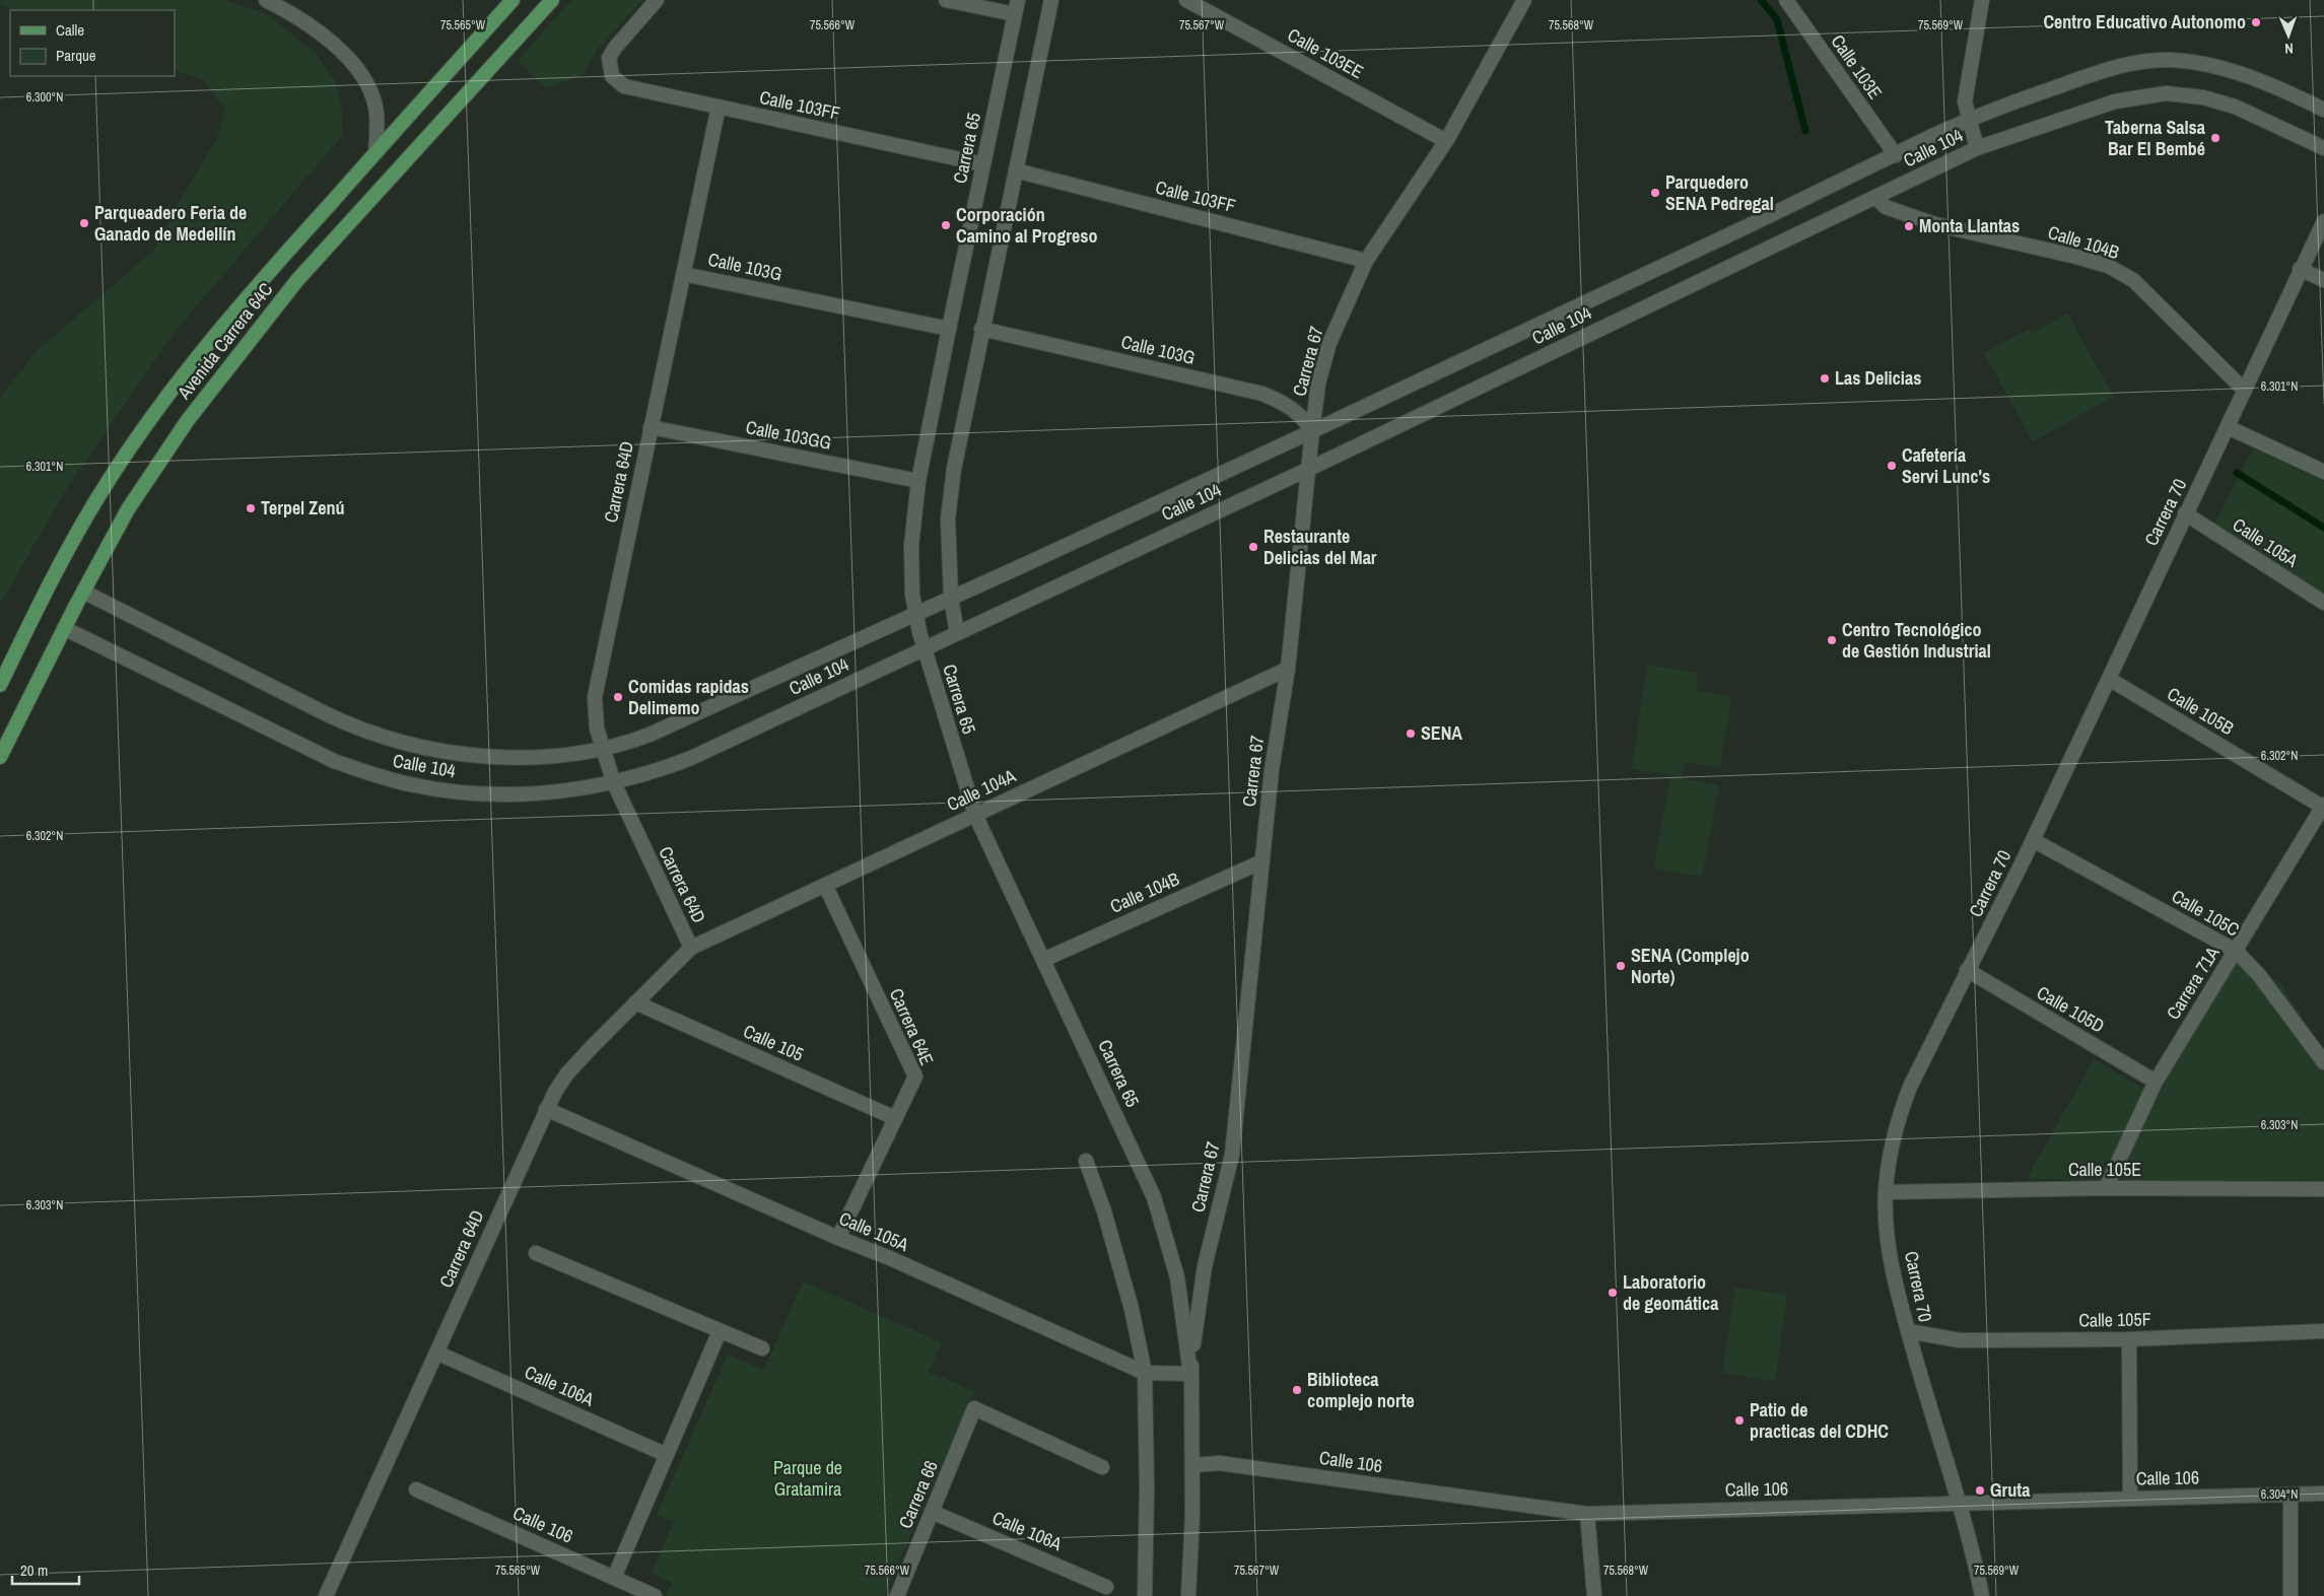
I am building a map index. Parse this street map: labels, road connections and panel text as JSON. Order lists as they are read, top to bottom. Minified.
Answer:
{"streets":{"main road":["Avenida Carrera 64C"],"street":["Calle 103EE","Calle 103E","Calle 103FF","Carrera 65","Calle 104","Calle 104B","Calle 103G","Carrera 67","Calle 103GG","Carrera 64D","Carrera 70","Calle 105A","Calle 105B","Calle 104A","Calle 105C","Carrera 71A","Calle 105D","Carrera 64E","Calle 105","Calle 105E","Calle 105F","Calle 106A","Calle 106","Carrera 66"]},"crossings":[["Calle 103EE","Carrera 67"],["Calle 103E","Calle 104"],["Calle 103FF","Carrera 65"],["Calle 103FF","Carrera 67"],["Calle 103FF","Carrera 64D"],["Carrera 65","Calle 104"],["Carrera 65","Calle 104B"],["Carrera 65","Calle 103G"],["Carrera 65","Carrera 67"],["Carrera 65","Calle 103GG"],["Carrera 65","Calle 105A"],["Carrera 65","Calle 104A"],["Calle 104","Calle 104B"],["Calle 104","Calle 103G"],["Calle 104","Avenida Carrera 64C"],["Calle 104","Carrera 67"],["Calle 104","Carrera 64D"],["Calle 104B","Carrera 67"],["Calle 104B","Carrera 70"],["Calle 103G","Carrera 67"],["Calle 103G","Carrera 64D"],["Carrera 67","Calle 105A"],["Carrera 67","Calle 104A"],["Carrera 67","Calle 106"],["Calle 103GG","Carrera 64D"],["Carrera 64D","Calle 105A"],["Carrera 64D","Calle 104A"],["Carrera 64D","Calle 105"],["Carrera 64D","Calle 106A"],["Carrera 70","Calle 105A"],["Carrera 70","Calle 105B"],["Carrera 70","Calle 105C"],["Carrera 70","Calle 105D"],["Carrera 70","Calle 105E"],["Carrera 70","Calle 105F"],["Carrera 70","Calle 106"],["Calle 105A","Carrera 64E"],["Calle 105B","Carrera 71A"],["Calle 104A","Carrera 64E"],["Calle 105C","Carrera 71A"],["Carrera 71A","Calle 105D"],["Carrera 71A","Calle 105E"],["Carrera 64E","Calle 105"],["Calle 106A","Carrera 66"]],"parks":["Parque de Gratamira"],"places":["Centro Educativo Autonomo","Taberna Salsa Bar El Bembé","Parquedero SENA Pedregal","Parqueadero Feria de Ganado de Medellín","Corporación Camino al Progreso","Monta Llantas","Las Delicias","Cafetería Servi Lunc's","Terpel Zenú","Restaurante Delicias del Mar","Centro Tecnológico de Gestión Industrial","Comidas rapidas Delimemo","SENA","SENA (Complejo Norte)","Laboratorio de geomática","Biblioteca complejo norte","Patio de practicas del CDHC","Gruta"],"legend":["Calle","Parque"],"scale_bar":"20 m","north":"bottom","coordinates":["75.565°W","75.566°W","75.567°W","75.568°W","75.569°W","6.300°N","6.301°N","6.302°N","6.303°N","6.304°N"]}
